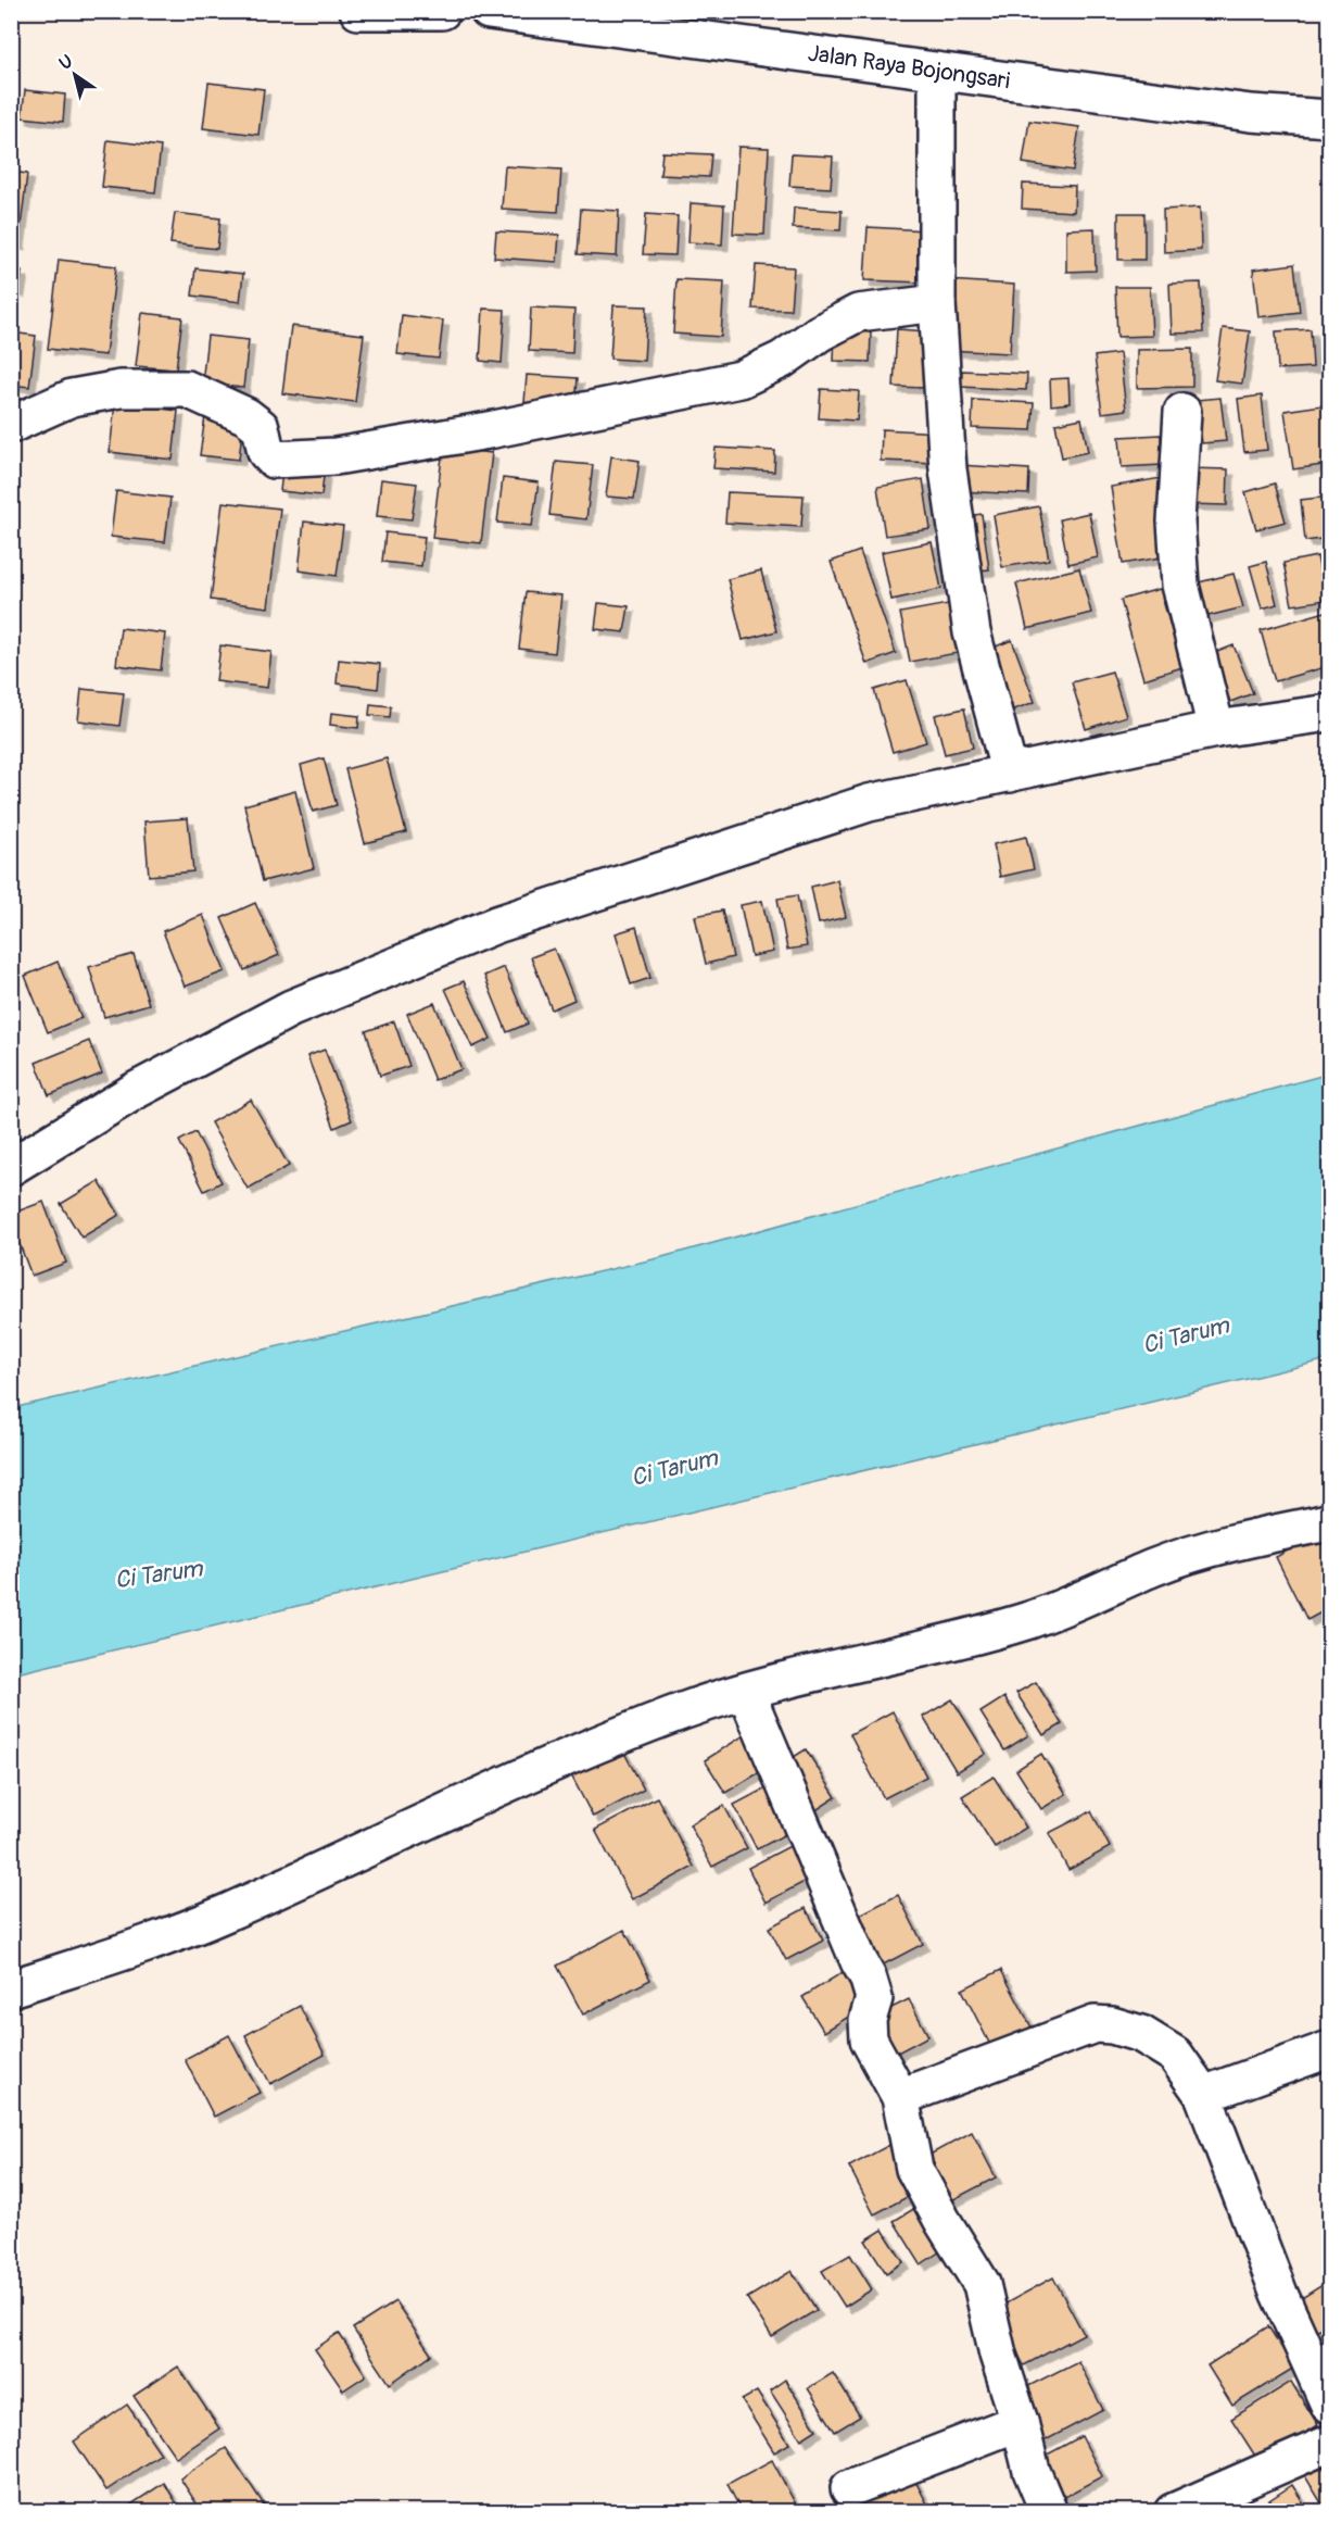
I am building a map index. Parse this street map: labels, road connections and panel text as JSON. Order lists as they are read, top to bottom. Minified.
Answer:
{"streets":{"street":["Jalan Raya Bojongsari"]},"water":["Ci Tarum"],"north":"top left"}
